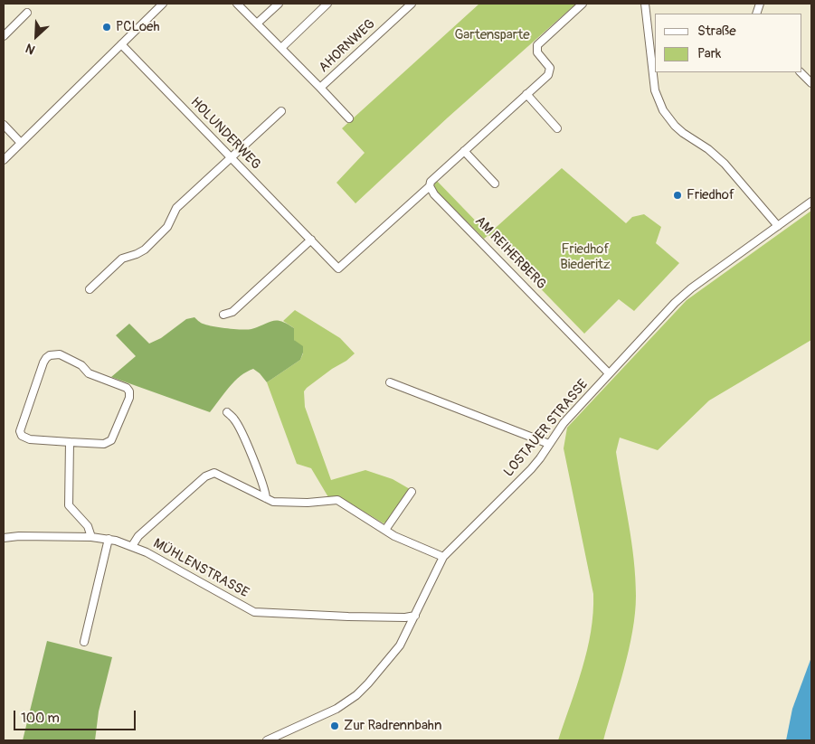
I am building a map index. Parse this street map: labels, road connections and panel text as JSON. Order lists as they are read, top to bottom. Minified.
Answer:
{"streets":{"street":["AHORNWEG","HOLUNDERWEG","AM REIHERBERG","LOSTAUER STRASSE","MÜHLENSTRASSE"]},"crossings":[["HOLUNDERWEG","AM REIHERBERG"],["AM REIHERBERG","LOSTAUER STRASSE"],["LOSTAUER STRASSE","MÜHLENSTRASSE"]],"parks":["Gartensparte","Friedhof Biederitz"],"places":["PCLoeh","Friedhof","Zur Radrennbahn"],"legend":["Straße","Park"],"scale_bar":"100 m","north":"bottom left"}
